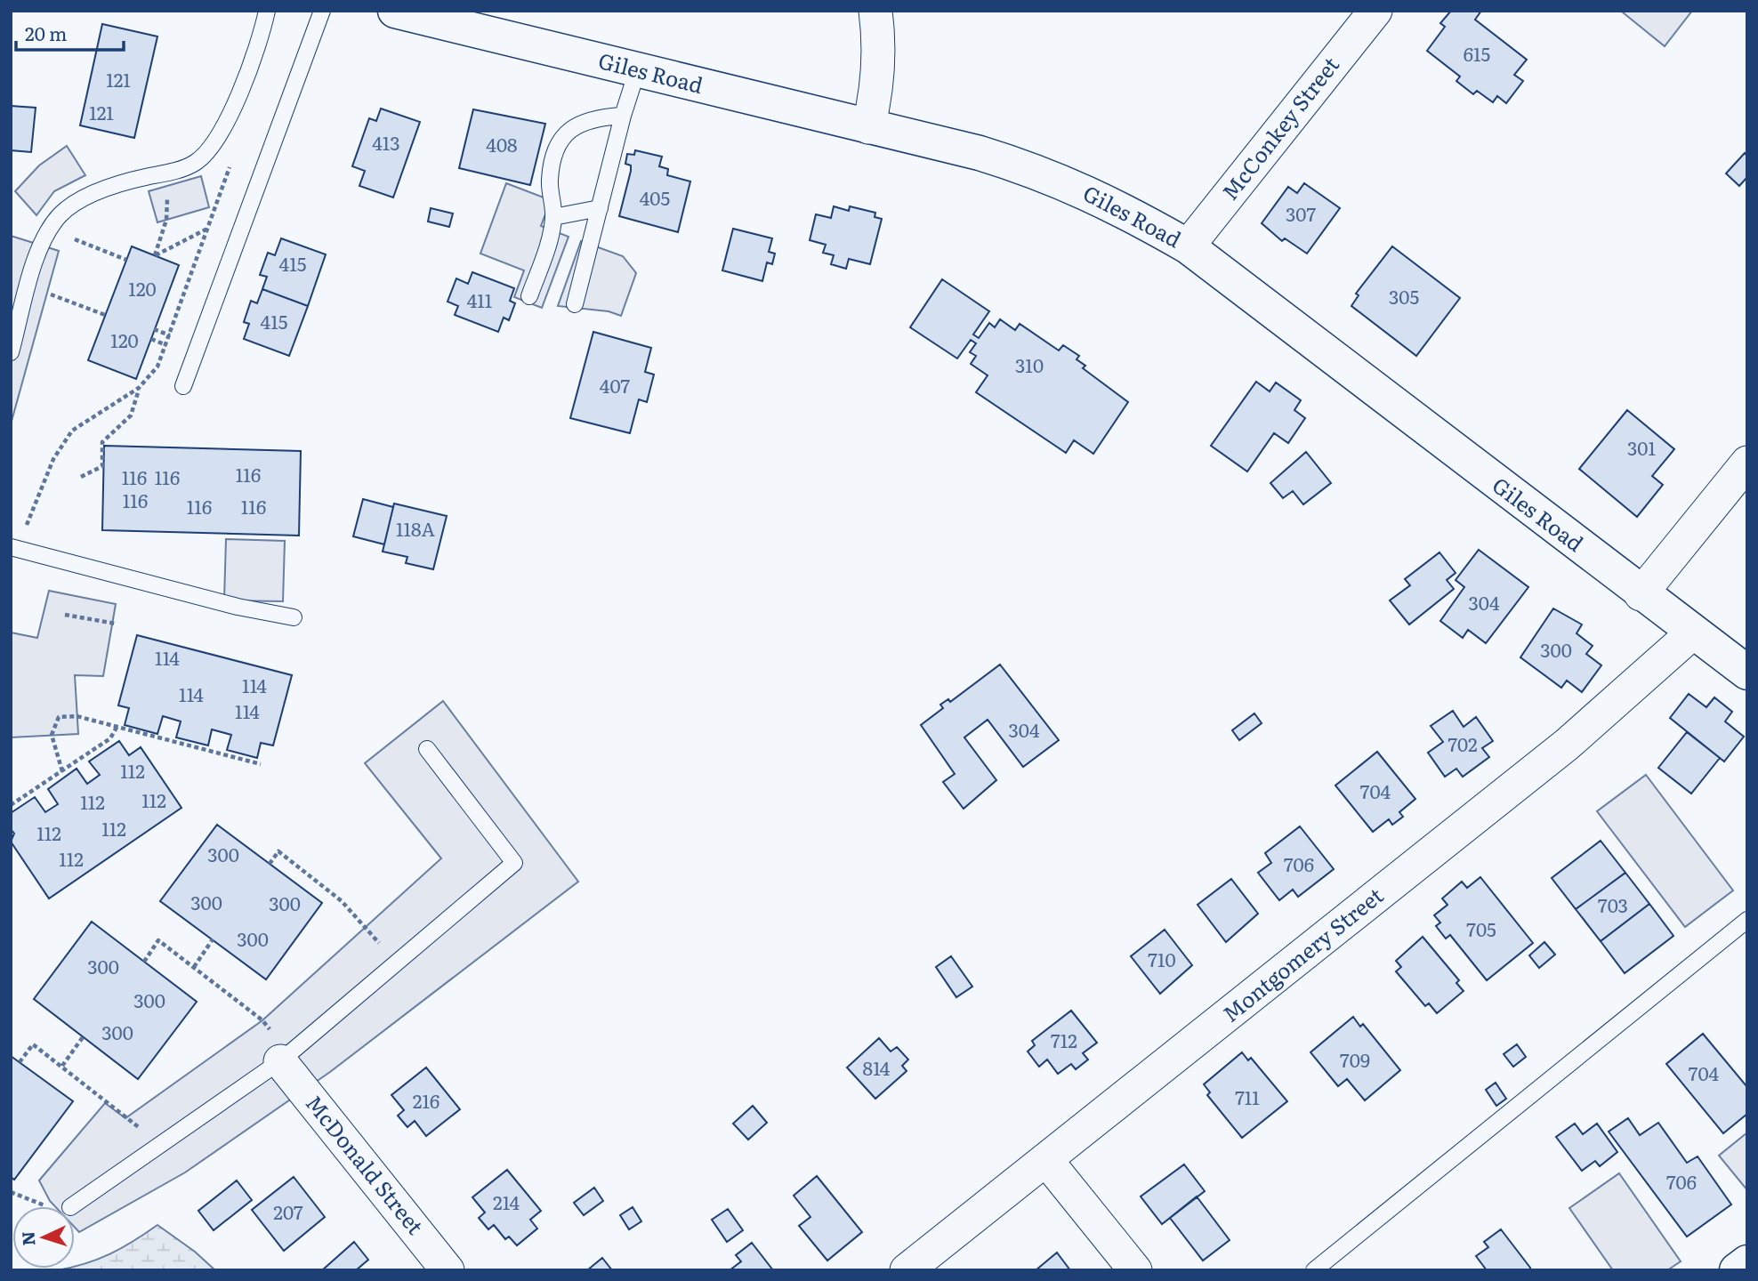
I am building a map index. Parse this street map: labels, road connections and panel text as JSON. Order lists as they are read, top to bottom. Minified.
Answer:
{"streets":{"street":["Giles Road","McConkey Street","Montgomery Street","McDonald Street"]},"crossings":[["Giles Road","McConkey Street"],["Giles Road","Montgomery Street"]],"house_numbers":["615","121","121","413","408","405","307","415","120","305","411","415","120","310","407","301","116","116","116","116","116","116","118A","304","300","114","114","114","114","304","702","112","704","112","112","112","112","300","112","706","300","300","703","705","300","710","300","300","300","712","709","814","704","711","216","706","214","207"],"scale_bar":"20 m","north":"left"}
